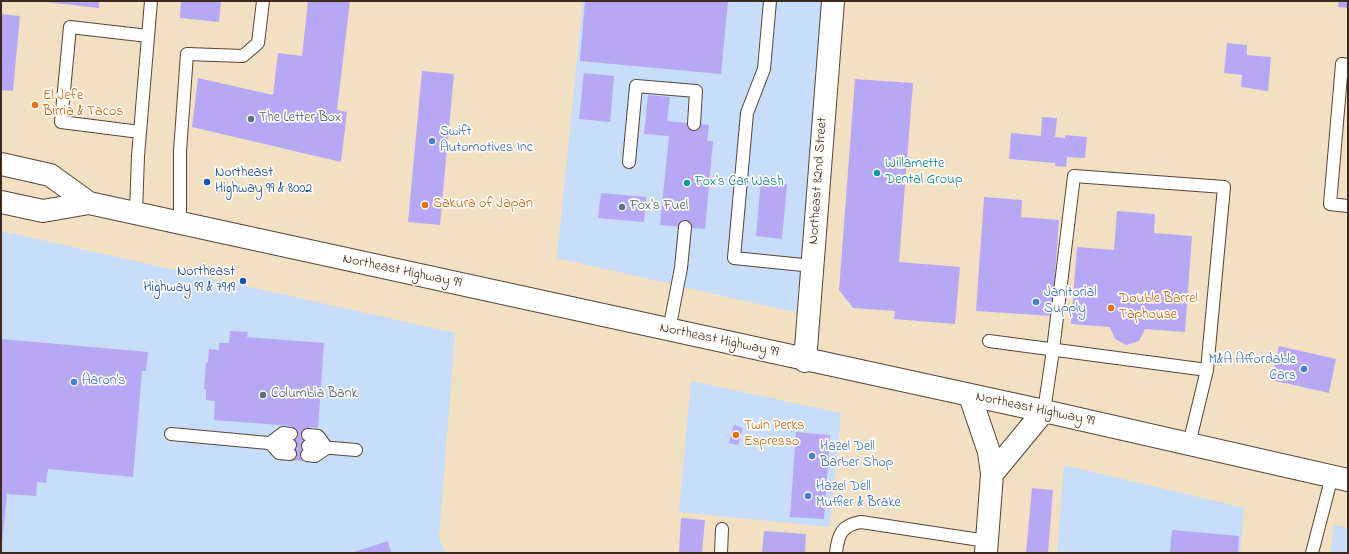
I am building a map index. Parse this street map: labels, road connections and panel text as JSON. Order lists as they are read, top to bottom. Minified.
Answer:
{"streets":{"main road":["Northeast 82nd Street","Northeast Highway 99"]},"crossings":[["Northeast 82nd Street","Northeast Highway 99"]],"places":["El Jefe Birria & Tacos","The Letter Box","Swift Automotives Inc","Willamette Dental Group","Northeast Highway 99 & 8002","Fox's Car Wash","Sakura of Japan","Fox's Fuel","Northeast Highway 99 & 7919","Janitorial Supply","Double Barrel Taphouse","M&A Affordable Cars","Aaron's","Columbia Bank","Twin Perks Espresso","Hazel Dell Barber Shop","Hazel Dell Muffler & Brake"]}
